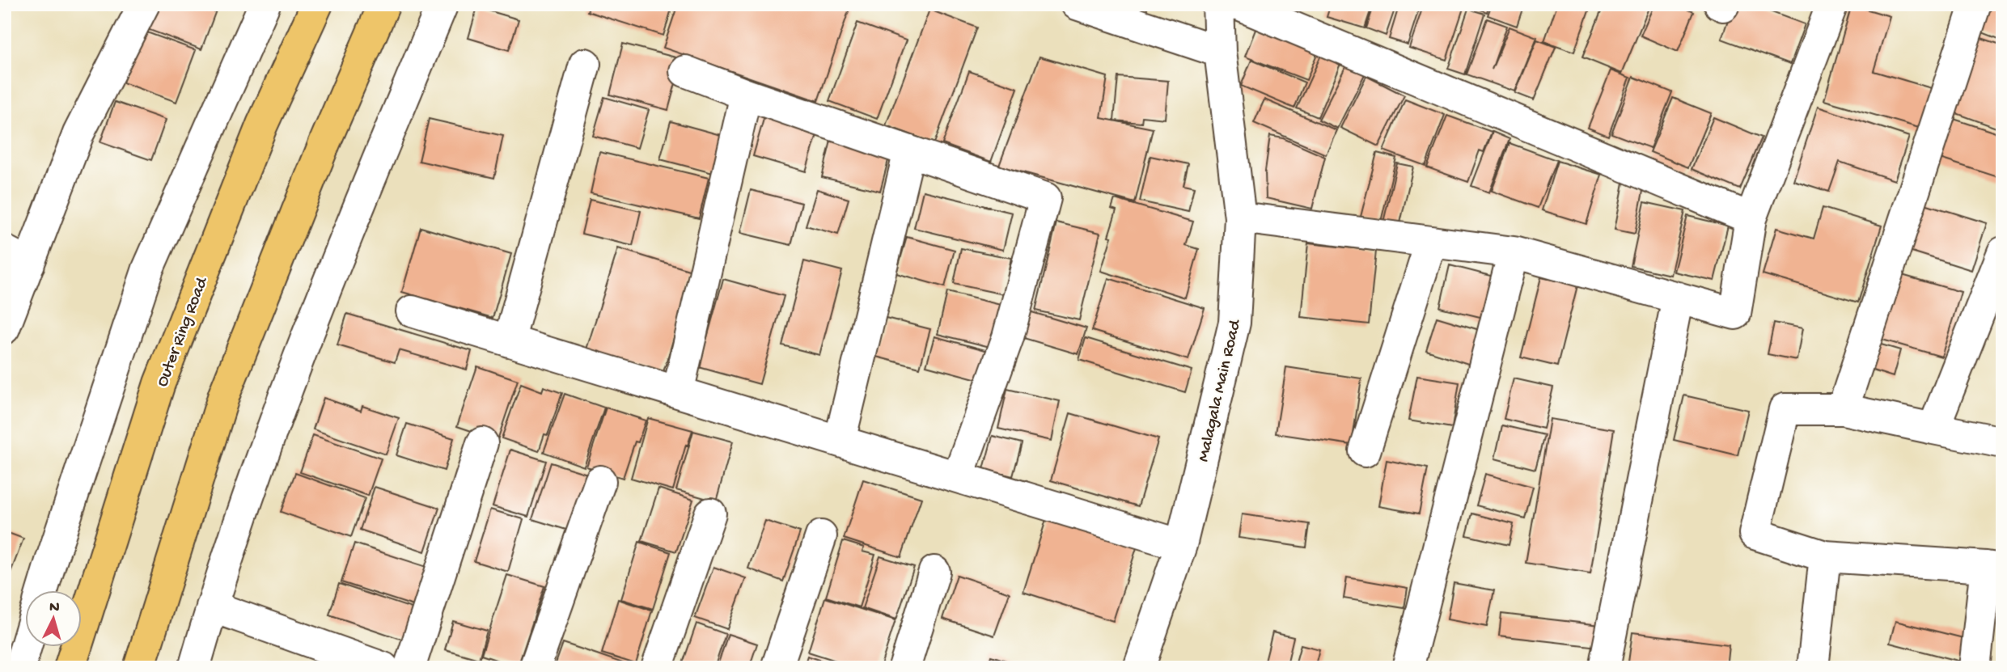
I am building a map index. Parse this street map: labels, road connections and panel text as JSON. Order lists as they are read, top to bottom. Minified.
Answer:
{"streets":{"highway":["Outer Ring Road"],"street":["Malagala Main Road"]},"north":"top"}
